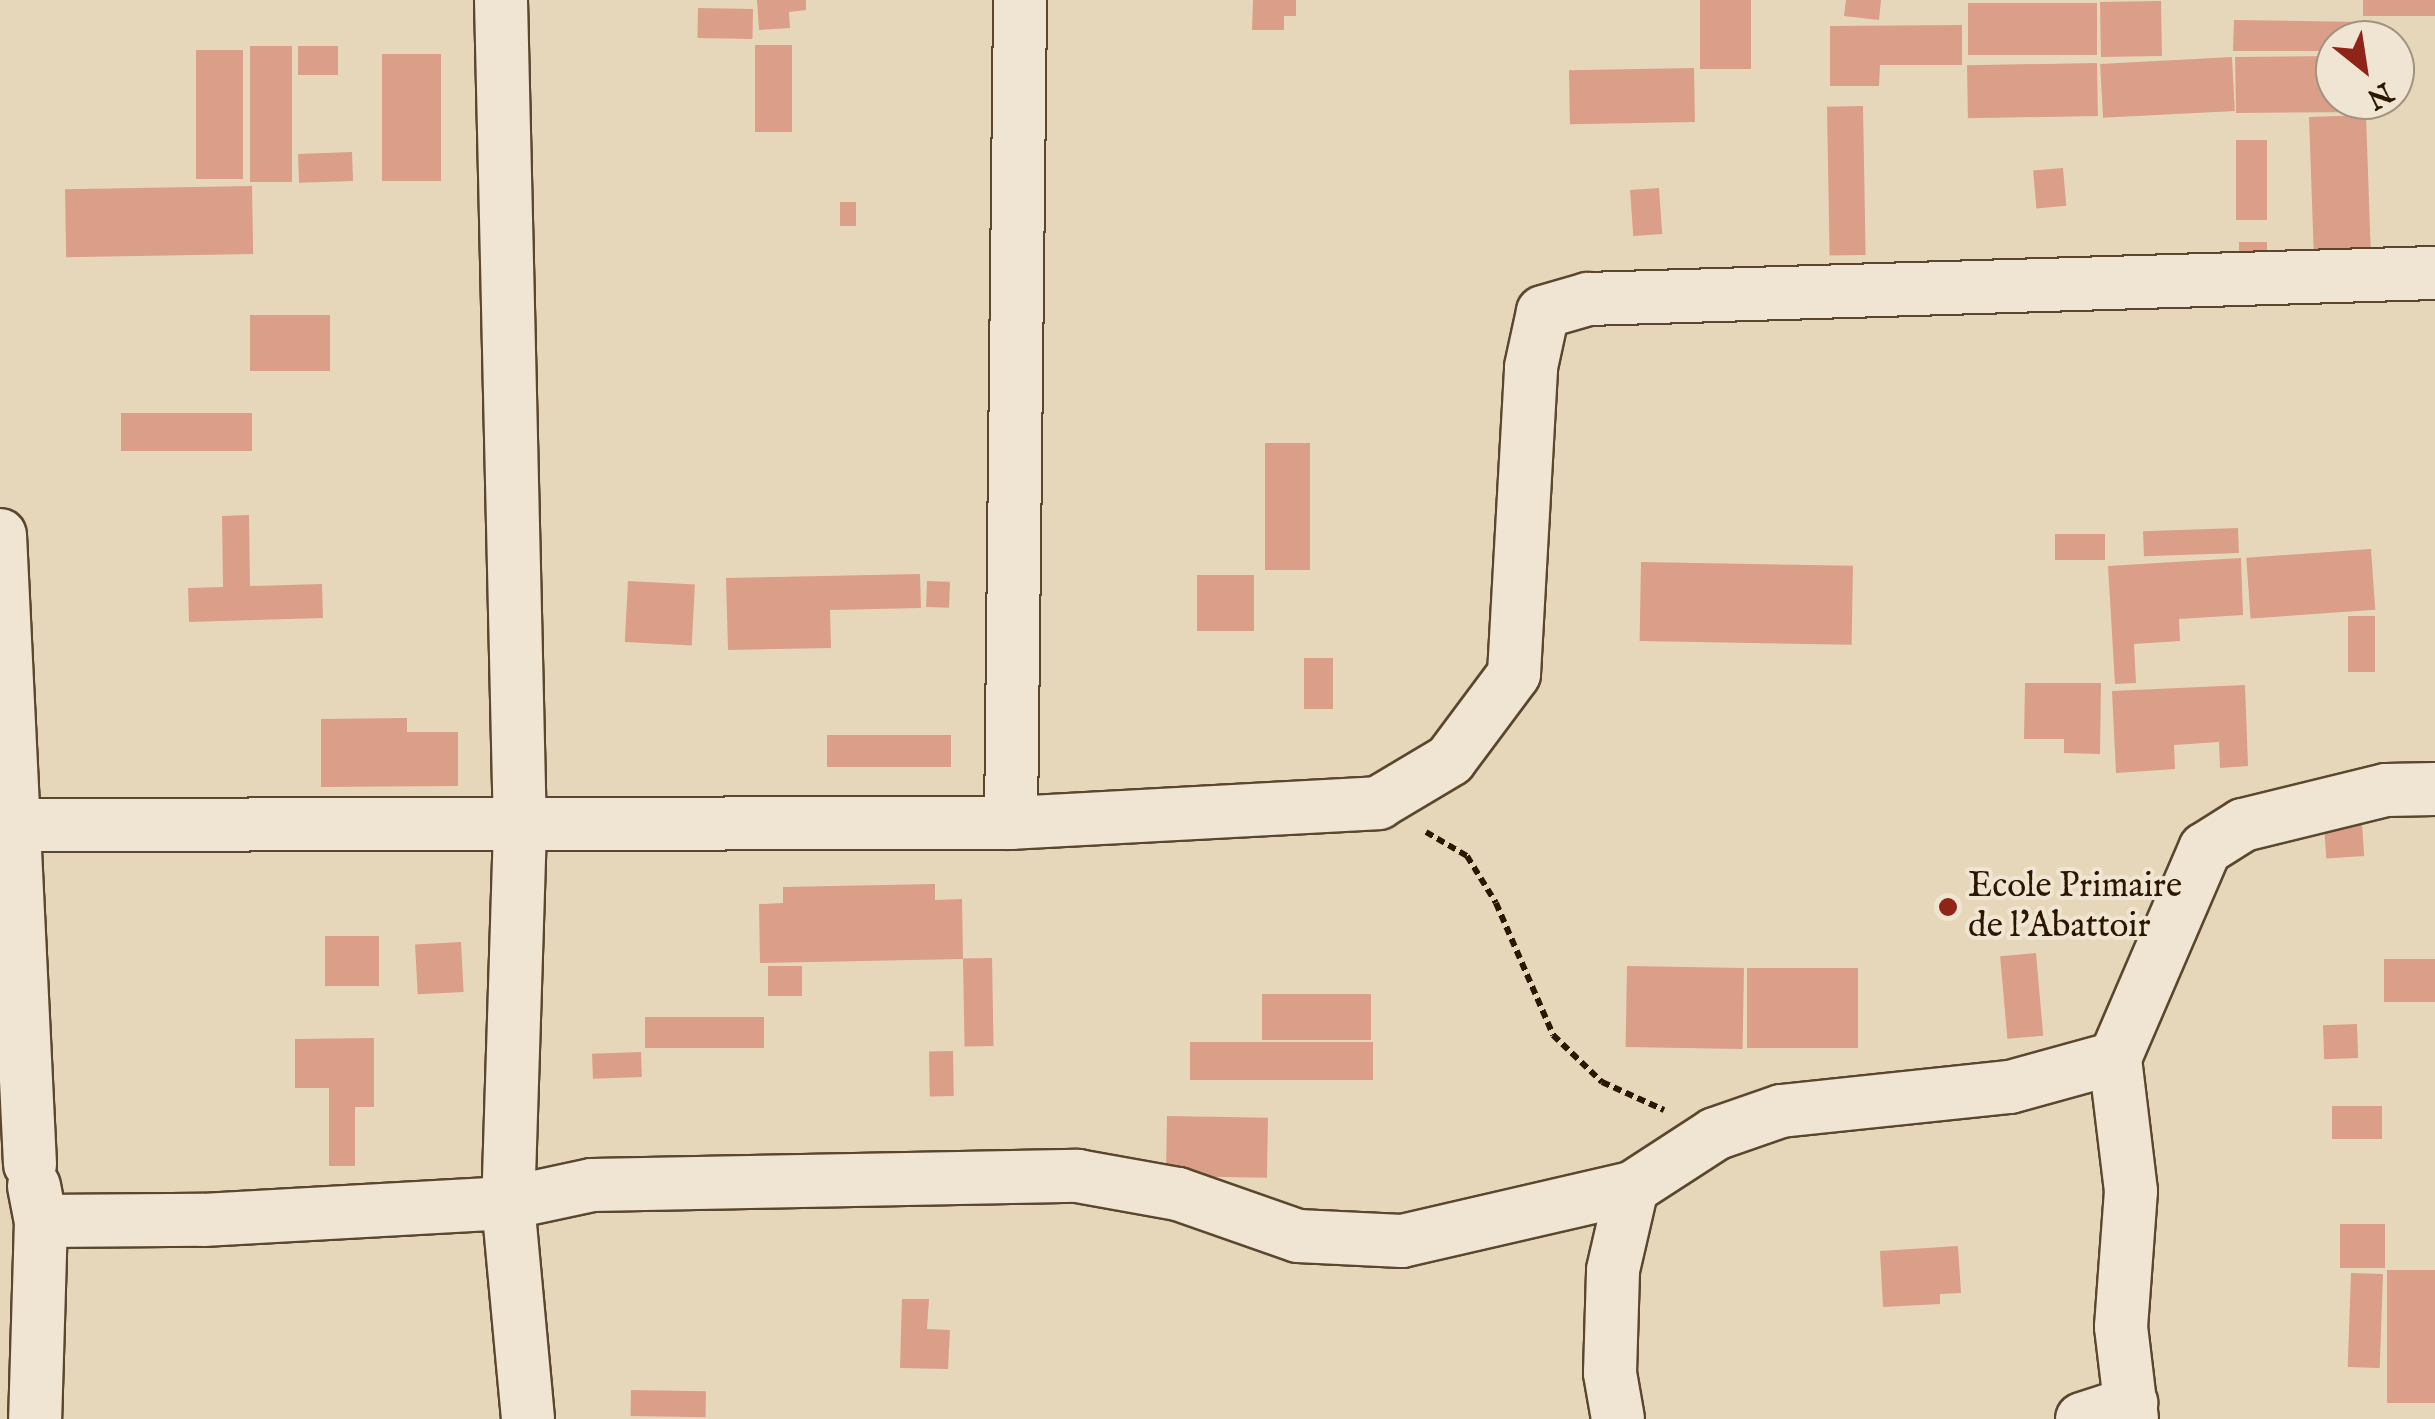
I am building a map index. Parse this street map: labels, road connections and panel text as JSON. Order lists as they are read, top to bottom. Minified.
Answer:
{"places":["Ecole Primaire de l'Abattoir"],"north":"bottom right"}
